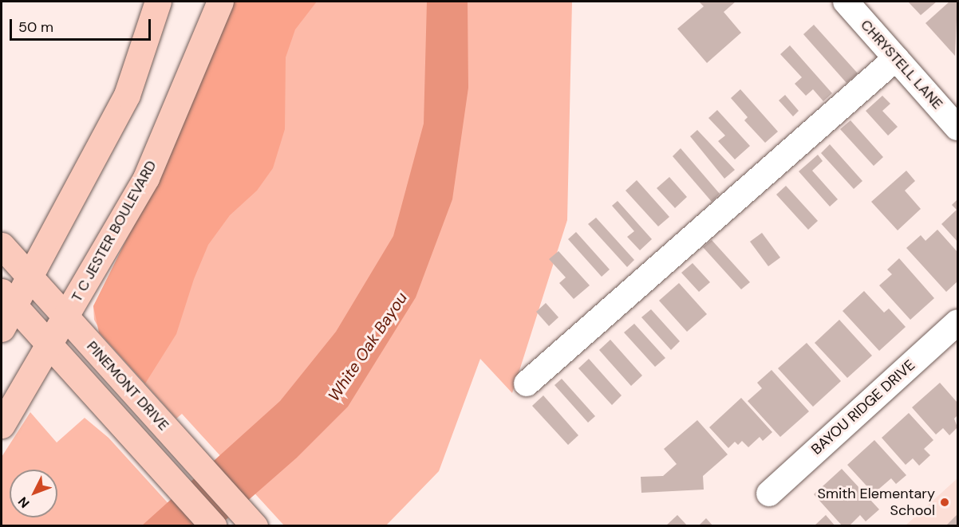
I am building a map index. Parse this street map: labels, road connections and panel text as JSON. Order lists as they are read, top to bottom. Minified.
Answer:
{"streets":{"main road":["T C JESTER BOULEVARD","PINEMONT DRIVE"],"street":["CHRYSTELL LANE","BAYOU RIDGE DRIVE"]},"crossings":[["T C JESTER BOULEVARD","PINEMONT DRIVE"]],"water":["White Oak Bayou"],"places":["Smith Elementary School"],"scale_bar":"50 m","north":"bottom left"}
